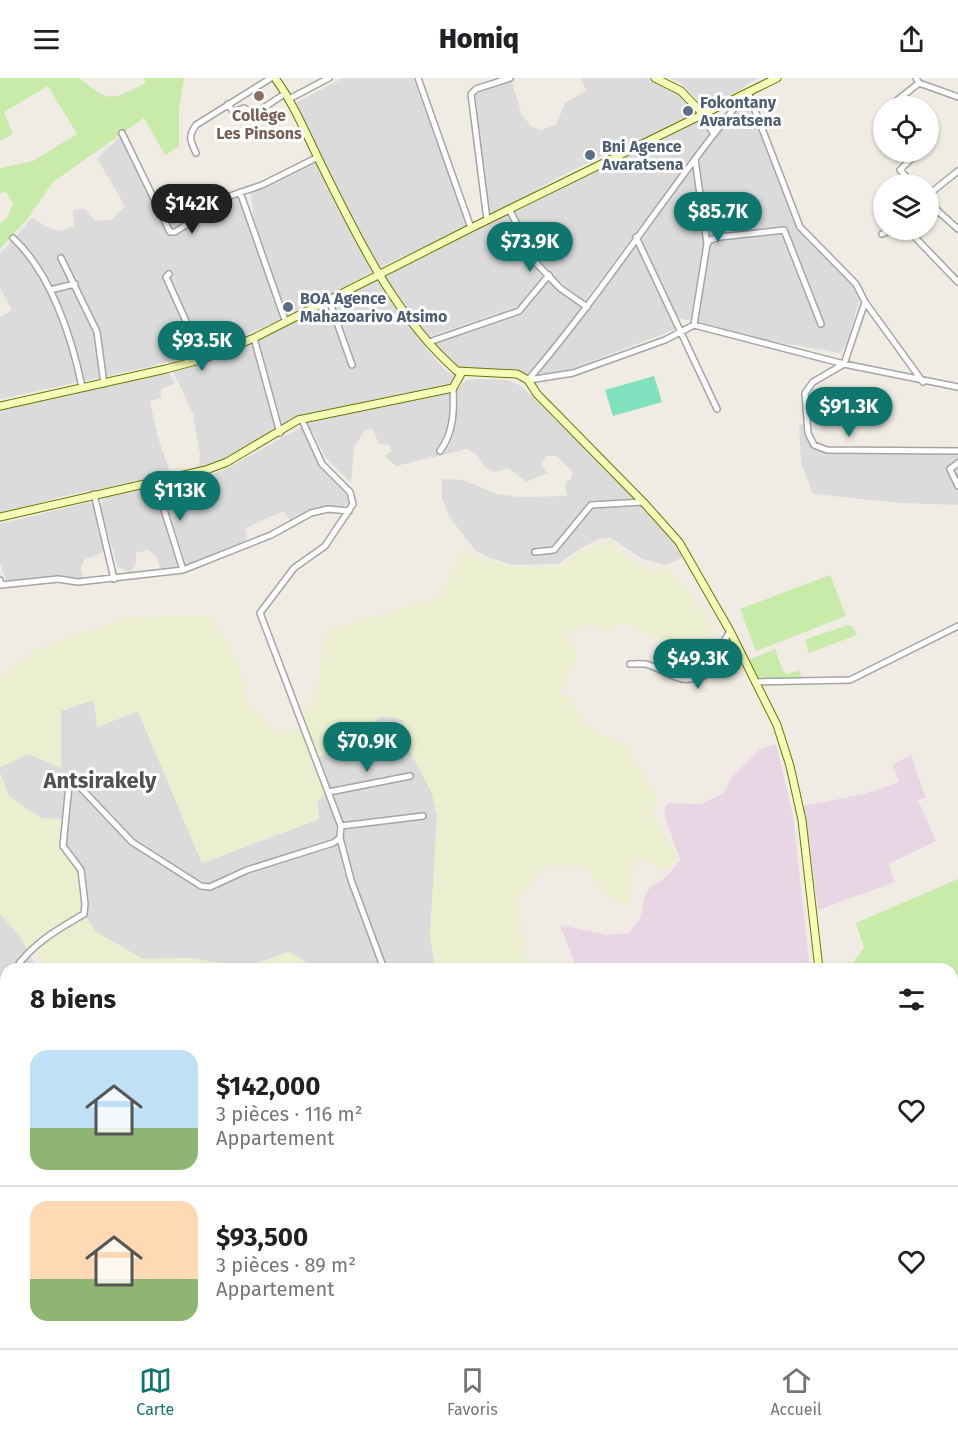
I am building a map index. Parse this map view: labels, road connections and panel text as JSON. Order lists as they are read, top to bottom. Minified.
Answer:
{"districts":["Antsirakely"],"places":["Collège Les Pinsons","Fokontany Avaratsena","Bni Agence Avaratsena","BOA Agence Mahazoarivo Atsimo"],"page":{"header":"Homiq","price":["$142K","$85.7K","$73.9K","$93.5K","$91.3K","$113K","$49.3K","$70.9K"],"heading":"8 biens","list":[{"name":"$142,000","note":"3 pièces · 116 m² · Appartement"},{"name":"$93,500","note":"3 pièces · 89 m² · Appartement"}],"tabs":["Carte","Favoris","Accueil"]}}
